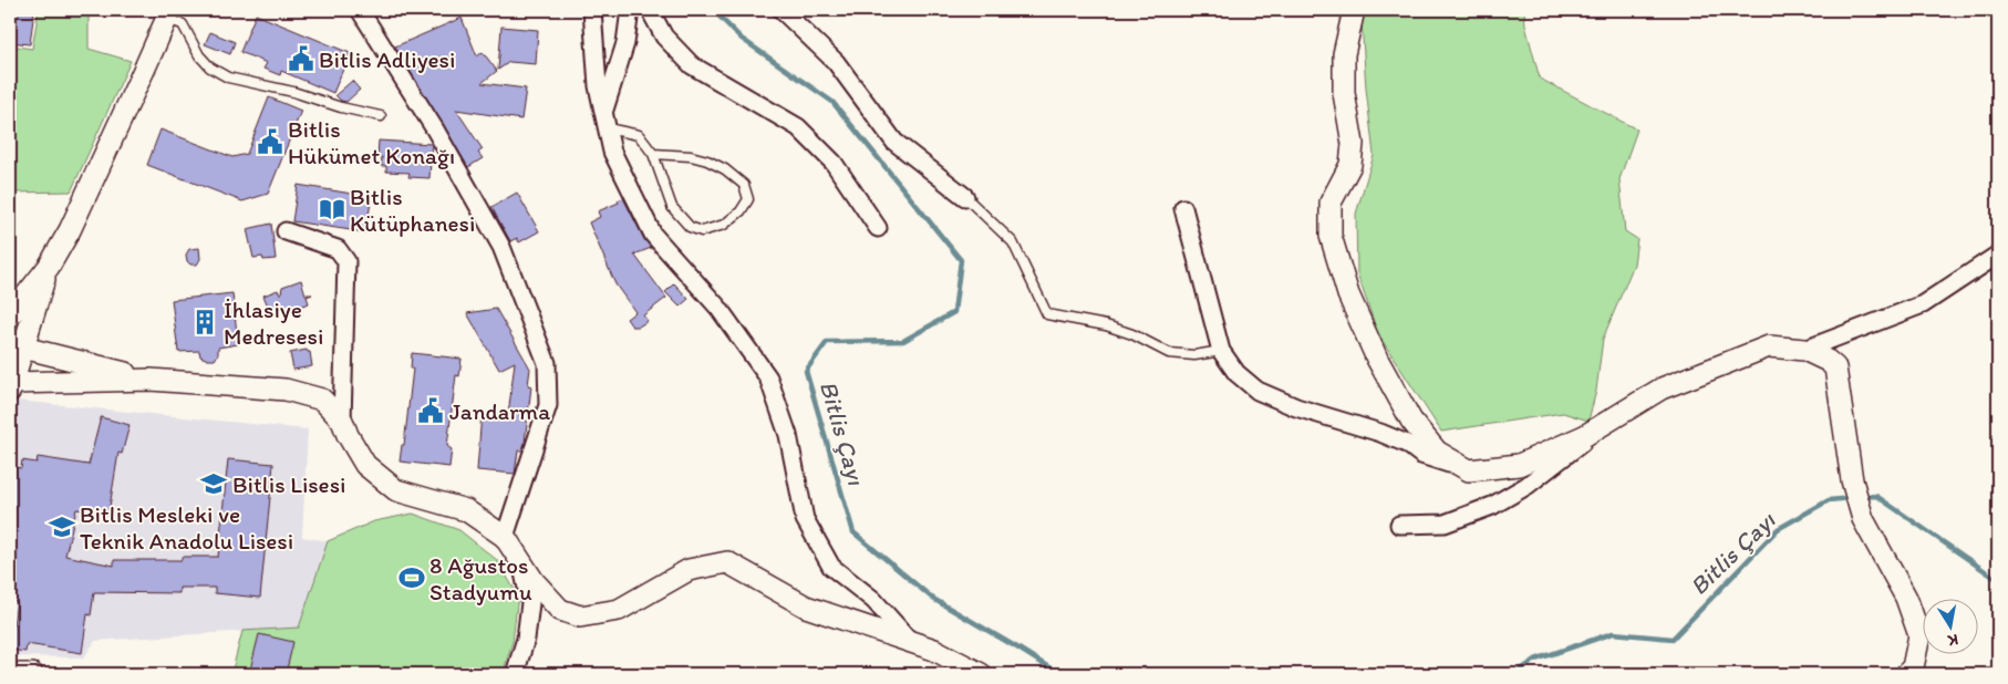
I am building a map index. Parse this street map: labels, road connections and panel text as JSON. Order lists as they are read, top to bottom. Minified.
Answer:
{"water":["Bitlis Çayı"],"places":{"public building":["Bitlis Adliyesi","Bitlis Hükümet Konağı","Jandarma"],"library":["Bitlis Kütüphanesi"],"building":["İhlasiye Medresesi"],"school or university":["Bitlis Lisesi","Bitlis Mesleki ve Teknik Anadolu Lisesi"],"sports":["8 Ağustos Stadyumu"]},"north":"bottom"}
